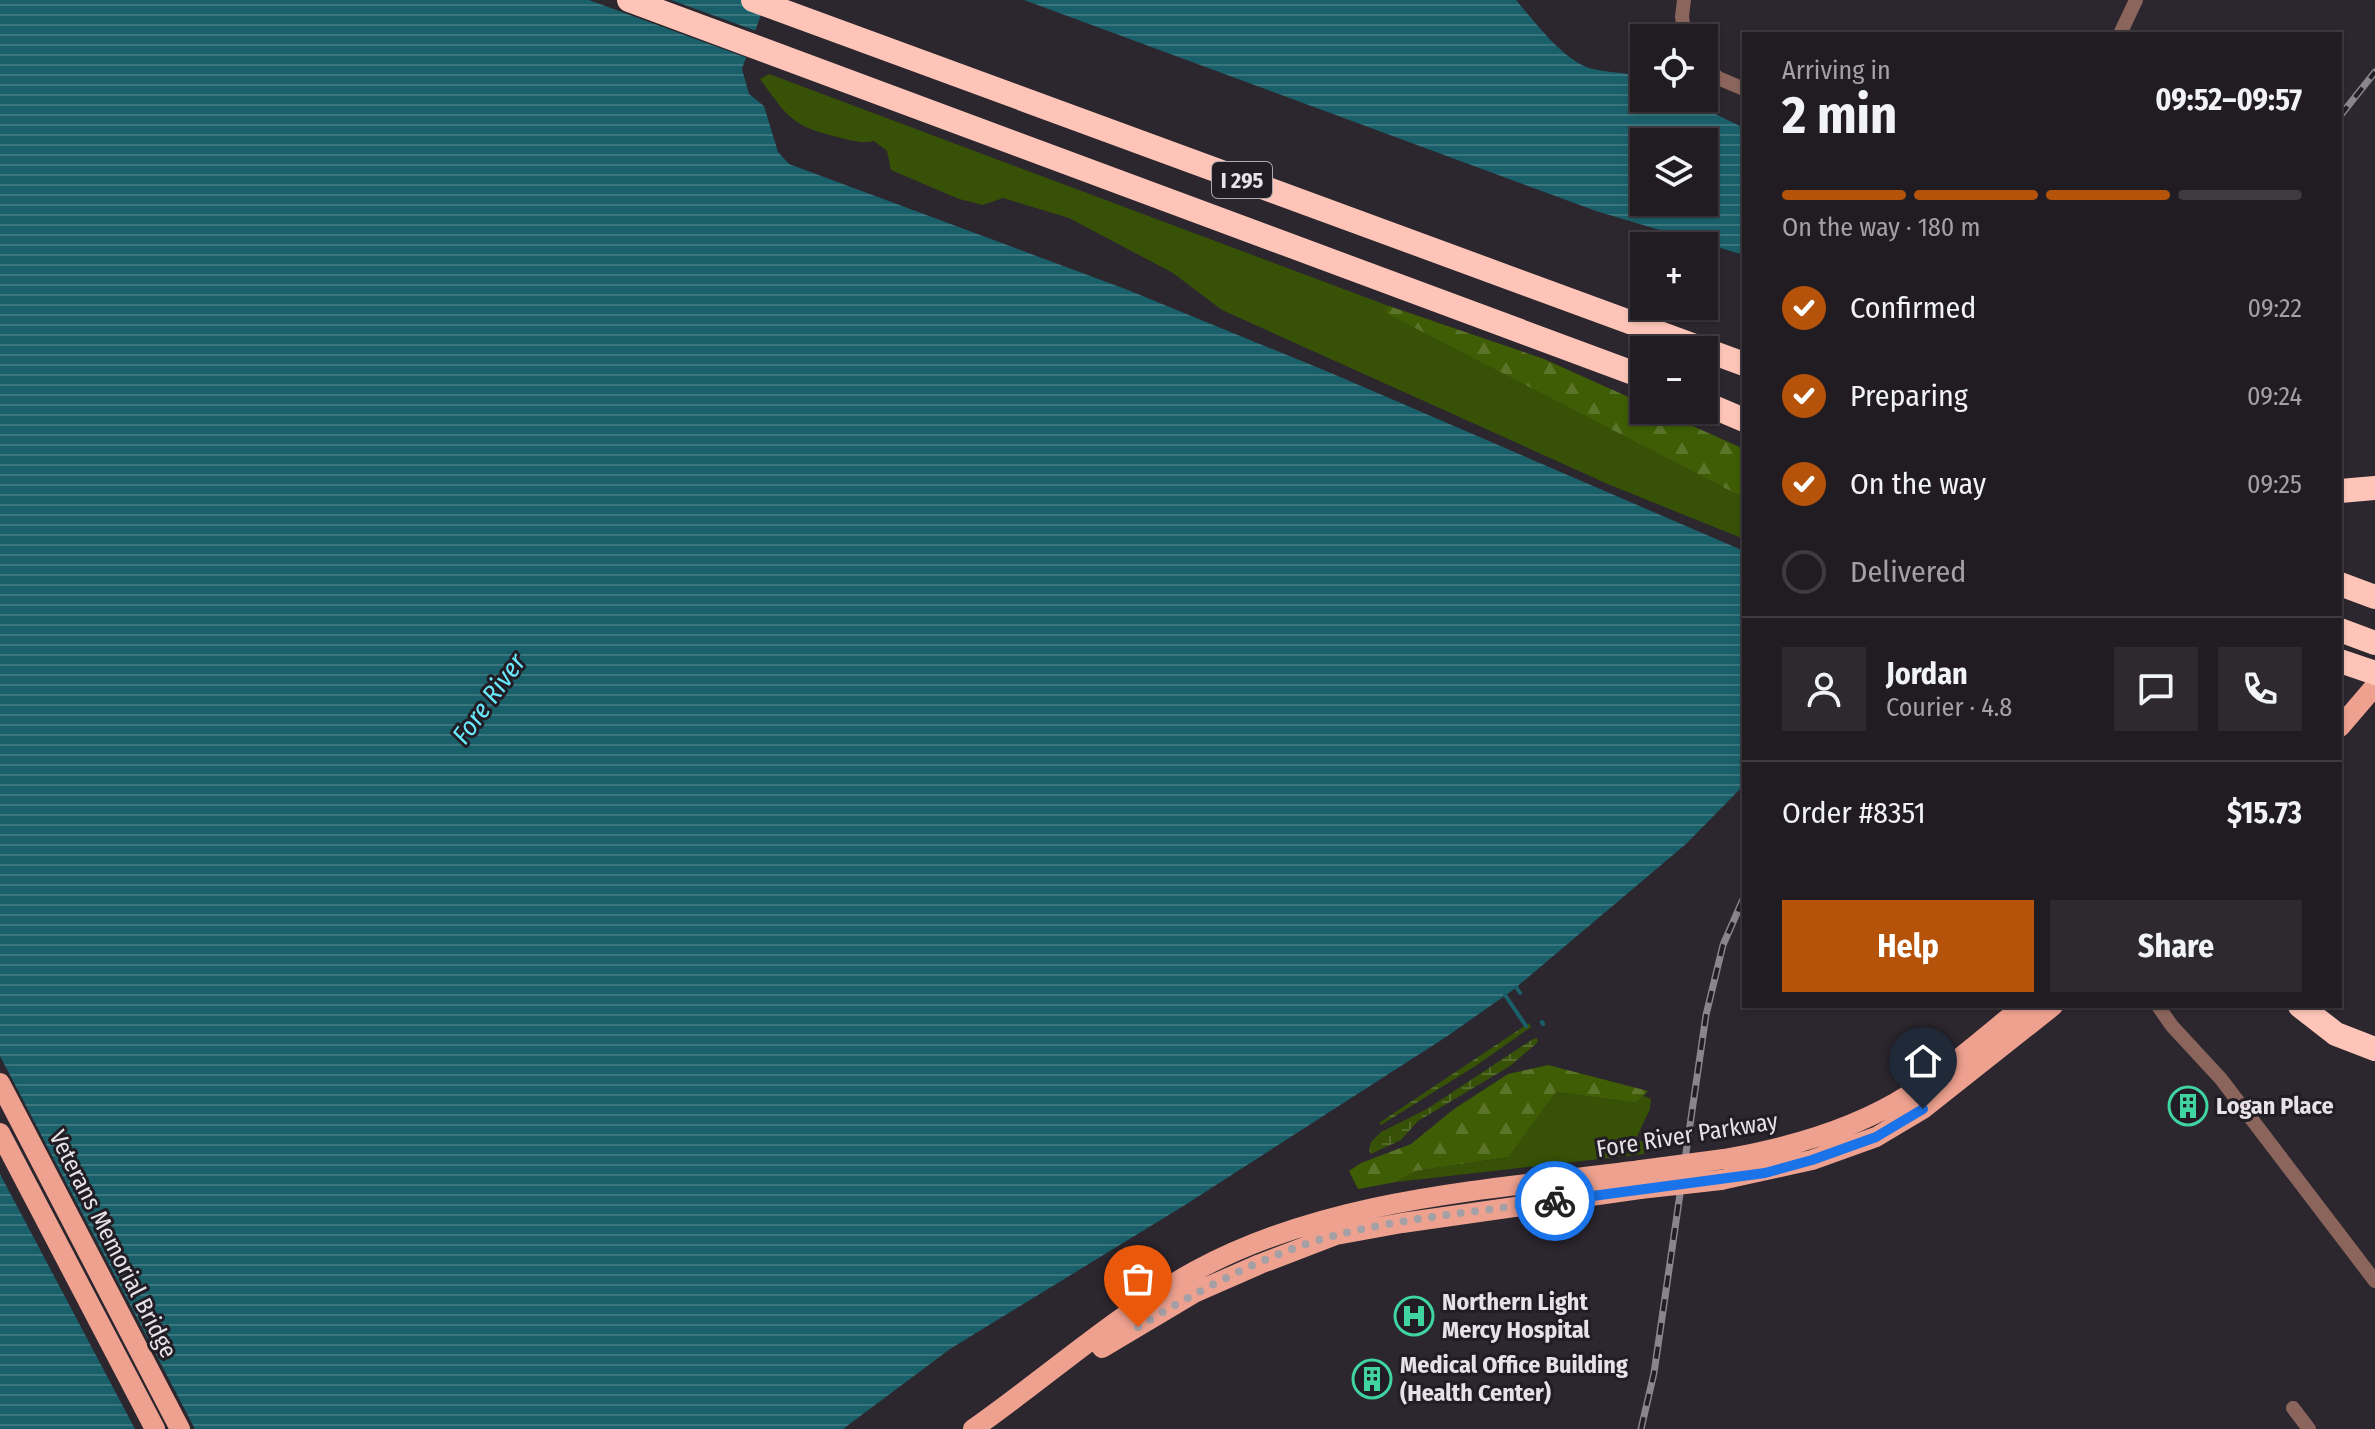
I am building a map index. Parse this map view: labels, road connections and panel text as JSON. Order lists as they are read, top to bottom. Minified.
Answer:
{"streets":{"highway":["I 295"],"main road":["Fore River Parkway","Veterans Memorial Bridge"]},"water":["Fore River"],"places":{"building":["Logan Place","Medical Office Building (Health Center)"],"hospital":["Northern Light Mercy Hospital"]},"page":{"map_buttons":["+","−"],"heading":["2 min","Arriving in","09:52–09:57"],"panel":["Jordan","Courier · 4.8","Order #8351","$15.73"],"bar":"On the way · 180 m","list":[["Confirmed","09:22"],["Preparing","09:24"],["On the way","09:25"],"Delivered"],"buttons":["Help","Share"]}}
